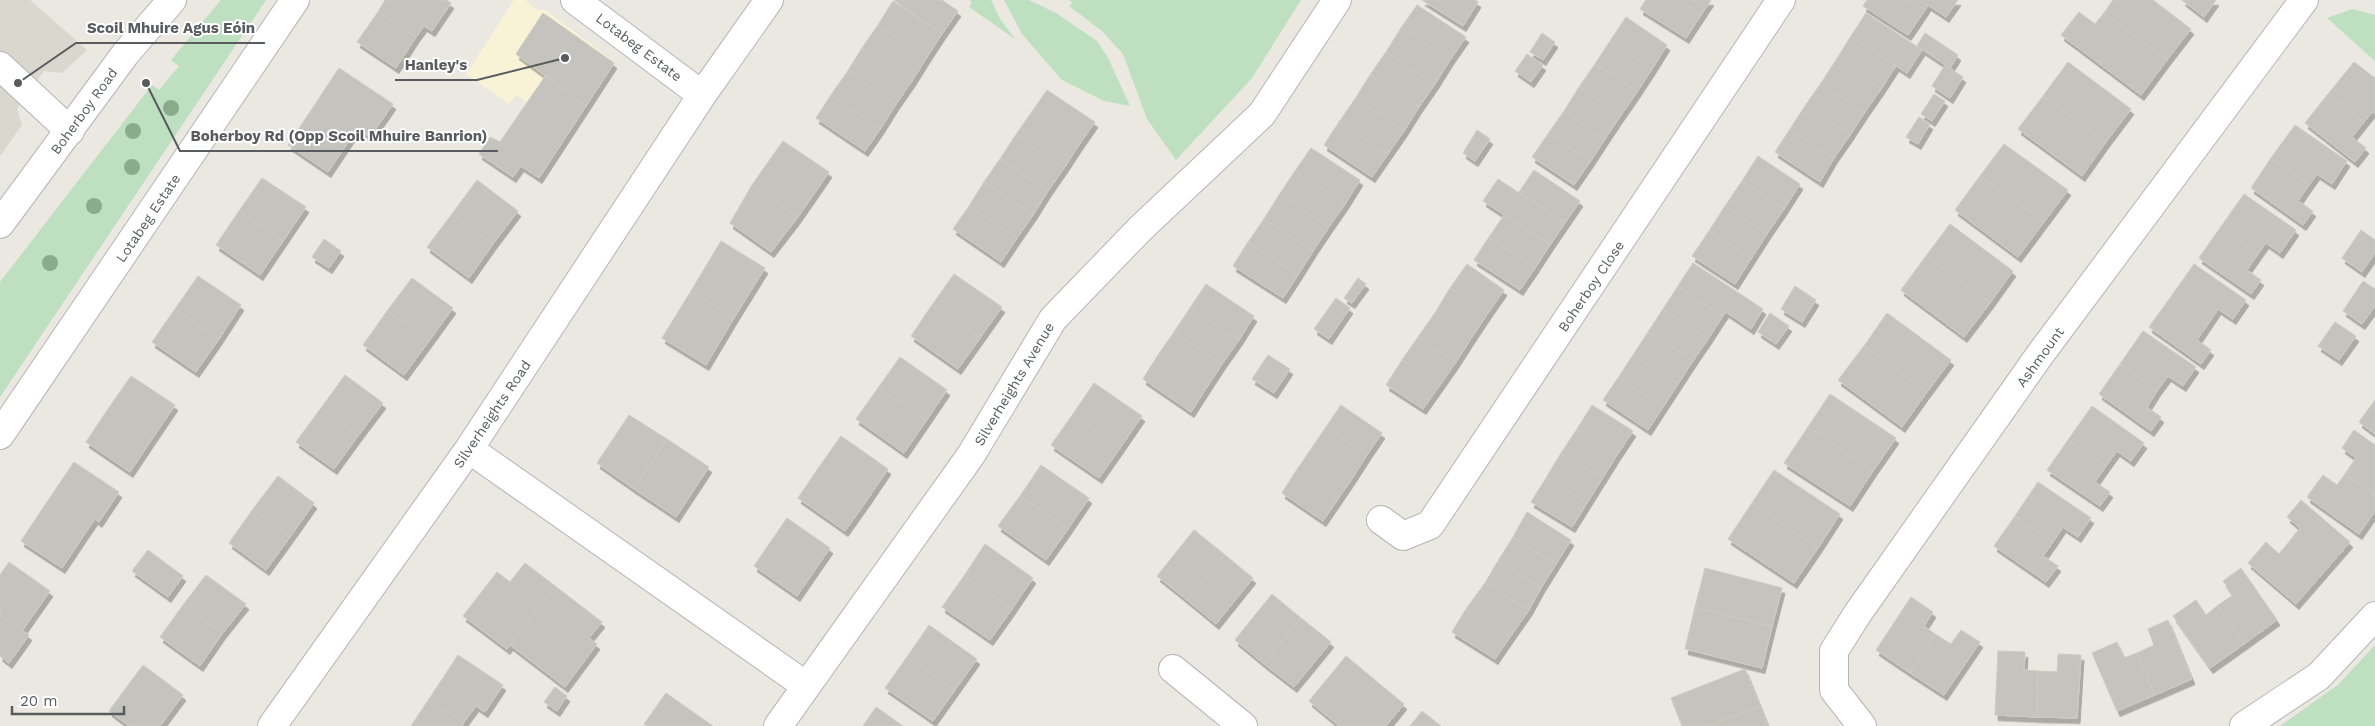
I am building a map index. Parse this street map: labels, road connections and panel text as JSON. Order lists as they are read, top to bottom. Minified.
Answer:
{"streets":{"street":["Lotabeg Estate","Boherboy Road","Boherboy Close","Ashmount","Silverheights Avenue","Silverheights Road"]},"crossings":[["Lotabeg Estate","Silverheights Road"]],"places":["Hanley's","Scoil Mhuire Agus Eóin","Boherboy Rd (Opp Scoil Mhuire Banrion)"],"scale_bar":"20 m"}
